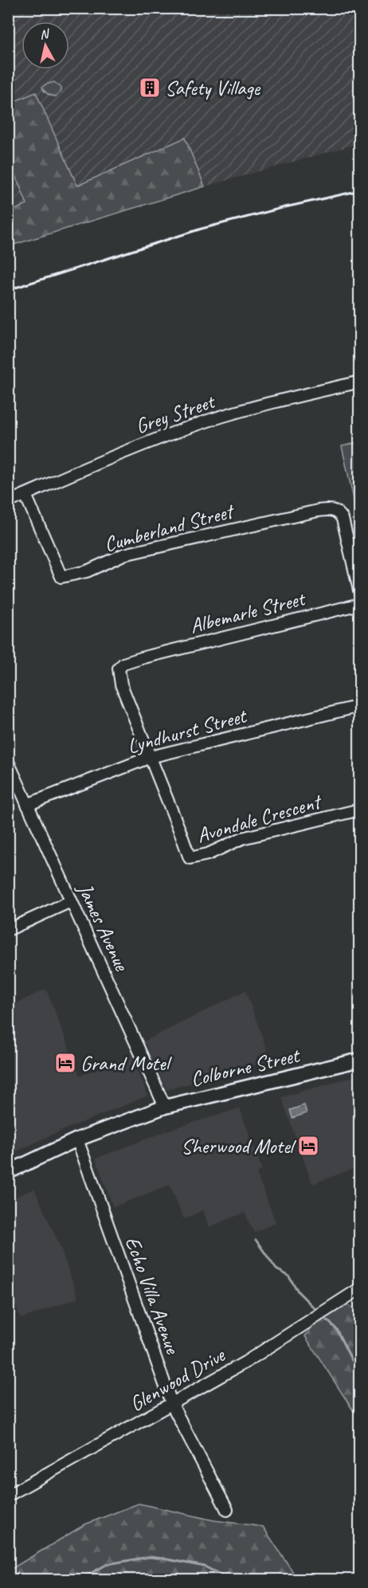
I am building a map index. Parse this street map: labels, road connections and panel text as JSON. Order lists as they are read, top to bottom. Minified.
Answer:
{"streets":{"main road":["Colborne Street"],"street":["Grey Street","Cumberland Street","Albemarle Street","Lyndhurst Street","Avondale Crescent","James Avenue","Echo Villa Avenue","Glenwood Drive"]},"crossings":[["Grey Street","Cumberland Street"],["Albemarle Street","Lyndhurst Street"],["Albemarle Street","Avondale Crescent"],["Lyndhurst Street","Avondale Crescent"],["Lyndhurst Street","James Avenue"],["James Avenue","Colborne Street"],["Colborne Street","Echo Villa Avenue"],["Echo Villa Avenue","Glenwood Drive"]],"places":{"building":["Safety Village"],"hotel":["Grand Motel","Sherwood Motel"]},"north":"top"}
